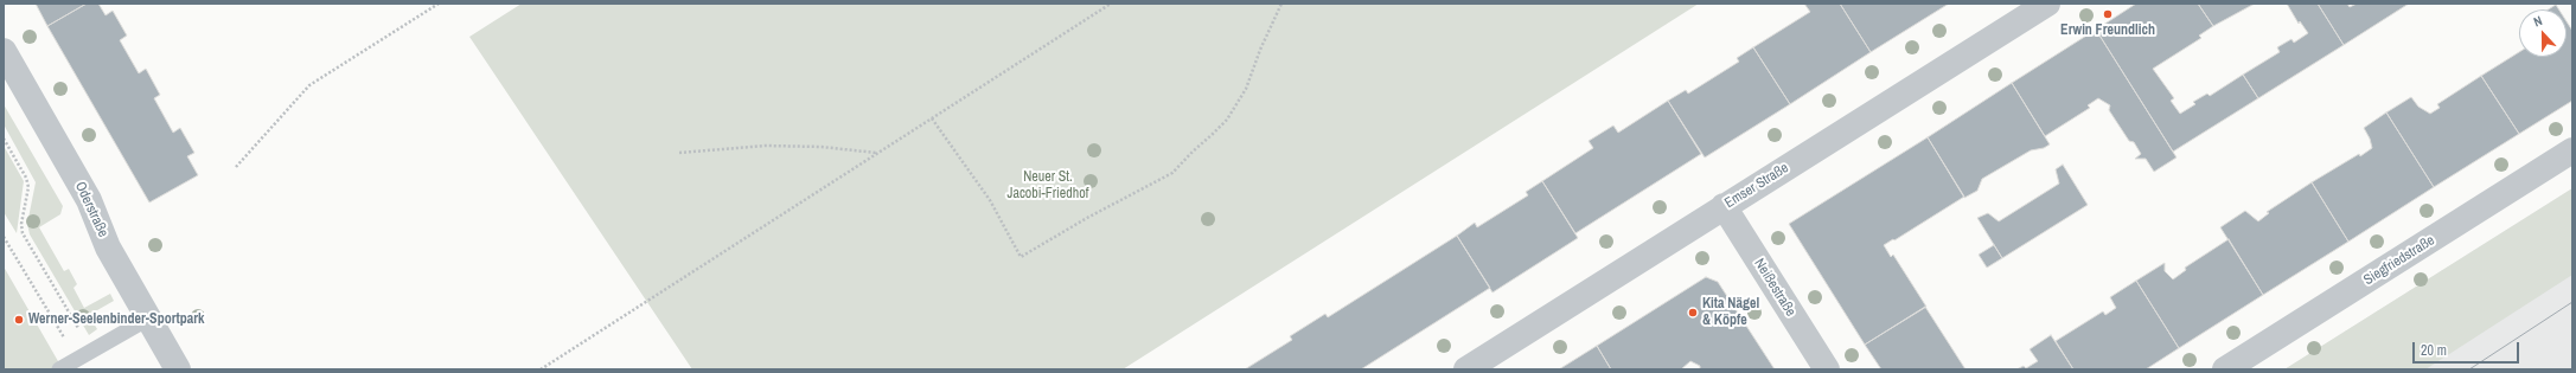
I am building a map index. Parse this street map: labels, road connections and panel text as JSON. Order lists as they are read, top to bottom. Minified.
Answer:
{"streets":{"street":["Emser Straße","Oderstraße","Siegfriedstraße","Neißestraße"]},"crossings":[["Emser Straße","Neißestraße"]],"parks":["Neuer St. Jacobi-Friedhof"],"places":["Erwin Freundlich","Kita Nägel & Köpfe","Werner-Seelenbinder-Sportpark"],"scale_bar":"20 m","north":"top"}
